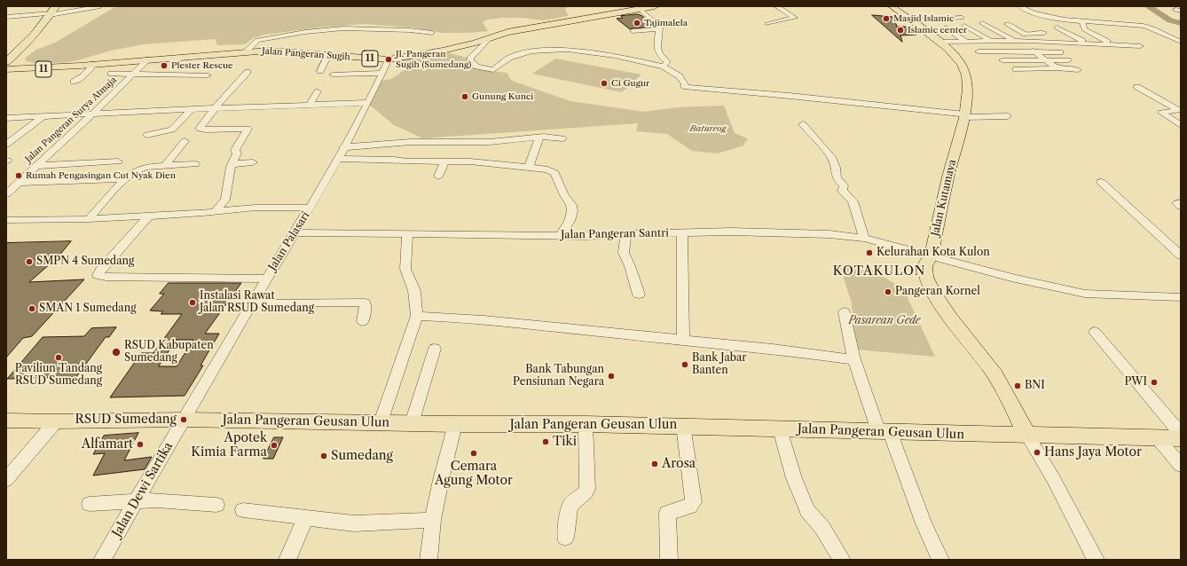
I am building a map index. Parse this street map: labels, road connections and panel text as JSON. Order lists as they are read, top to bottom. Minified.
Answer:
{"streets":{"highway":["Jalan Pangeran Sugih","11"],"main road":["Jalan Kutamaya","Jalan Pangeran Geusan Ulun"],"street":["Jalan Pangeran Surya Atmaja","Jalan Pangeran Santri","Jalan Palasari","Jalan Dewi Sartika"]},"crossings":[["Jalan Pangeran Sugih","11"],["Jalan Pangeran Sugih","Jalan Pangeran Surya Atmaja"],["Jalan Pangeran Sugih","Jalan Palasari"],["Jalan Kutamaya","Jalan Pangeran Santri"],["Jalan Kutamaya","Jalan Pangeran Geusan Ulun"],["Jalan Pangeran Santri","Jalan Palasari"],["Jalan Palasari","Jalan Pangeran Geusan Ulun"],["Jalan Palasari","Jalan Dewi Sartika"],["Jalan Pangeran Geusan Ulun","Jalan Dewi Sartika"]],"districts":["KOTAKULON"],"parks":["Batureog","Pasarean Gede"],"places":["Masjid Islamic","Tajimalela","Islamic center","Jl. Pangeran Sugih (Sumedang)","Plester Rescue","Ci Gugur","Gunung Kunci","Rumah Pengasingan Cut Nyak Dien","Kelurahan Kota Kulon","SMPN 4 Sumedang","Pangeran Kornel","Instalasi Rawat Jalan RSUD Sumedang","SMAN 1 Sumedang","RSUD Kabupaten Sumedang","Paviliun Tandang RSUD Sumedang","Bank Jabar Banten","Bank Tabungan Pensiunan Negara","PWI","BNI","RSUD Sumedang","Tiki","Alfamart","Apotek Kimia Farma","Hans Jaya Motor","Cemara Agung Motor","Sumedang","Arosa"]}
